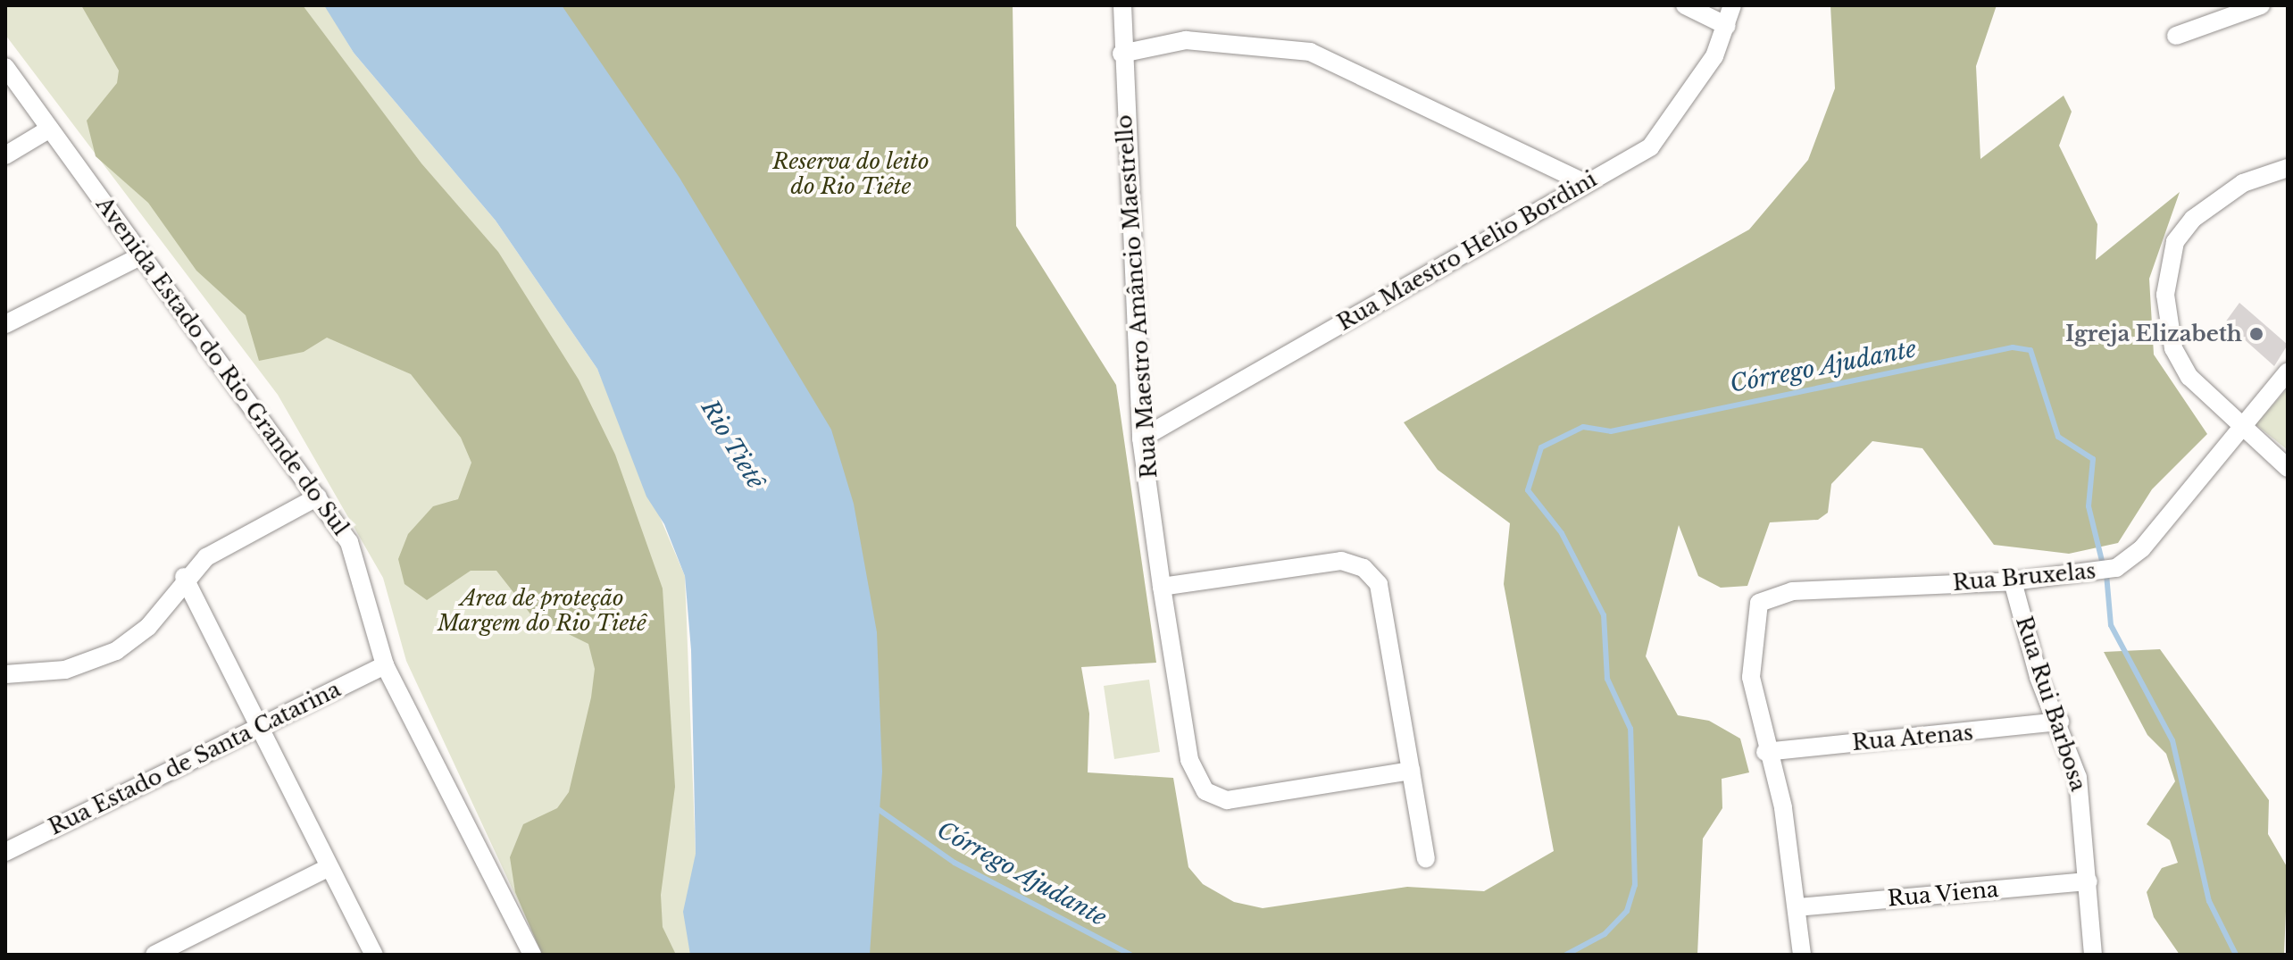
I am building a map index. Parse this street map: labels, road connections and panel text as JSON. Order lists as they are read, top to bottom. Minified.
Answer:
{"streets":{"street":["Rua Maestro Helio Bordini","Rua Maestro Amâncio Maestrello","Avenida Estado do Rio Grande do Sul","Rua Bruxelas","Rua Rui Barbosa","Rua Atenas","Rua Estado de Santa Catarina","Rua Viena"]},"crossings":[["Rua Maestro Helio Bordini","Rua Maestro Amâncio Maestrello"],["Avenida Estado do Rio Grande do Sul","Rua Estado de Santa Catarina"],["Rua Bruxelas","Rua Rui Barbosa"],["Rua Bruxelas","Rua Atenas"],["Rua Rui Barbosa","Rua Atenas"],["Rua Rui Barbosa","Rua Viena"]],"water":["Córrego Ajudante","Rio Tietê"],"parks":["Reserva do leito do Rio Tiête","Area de proteção Margem do Rio Tietê"],"places":["Igreja Elizabeth"]}
